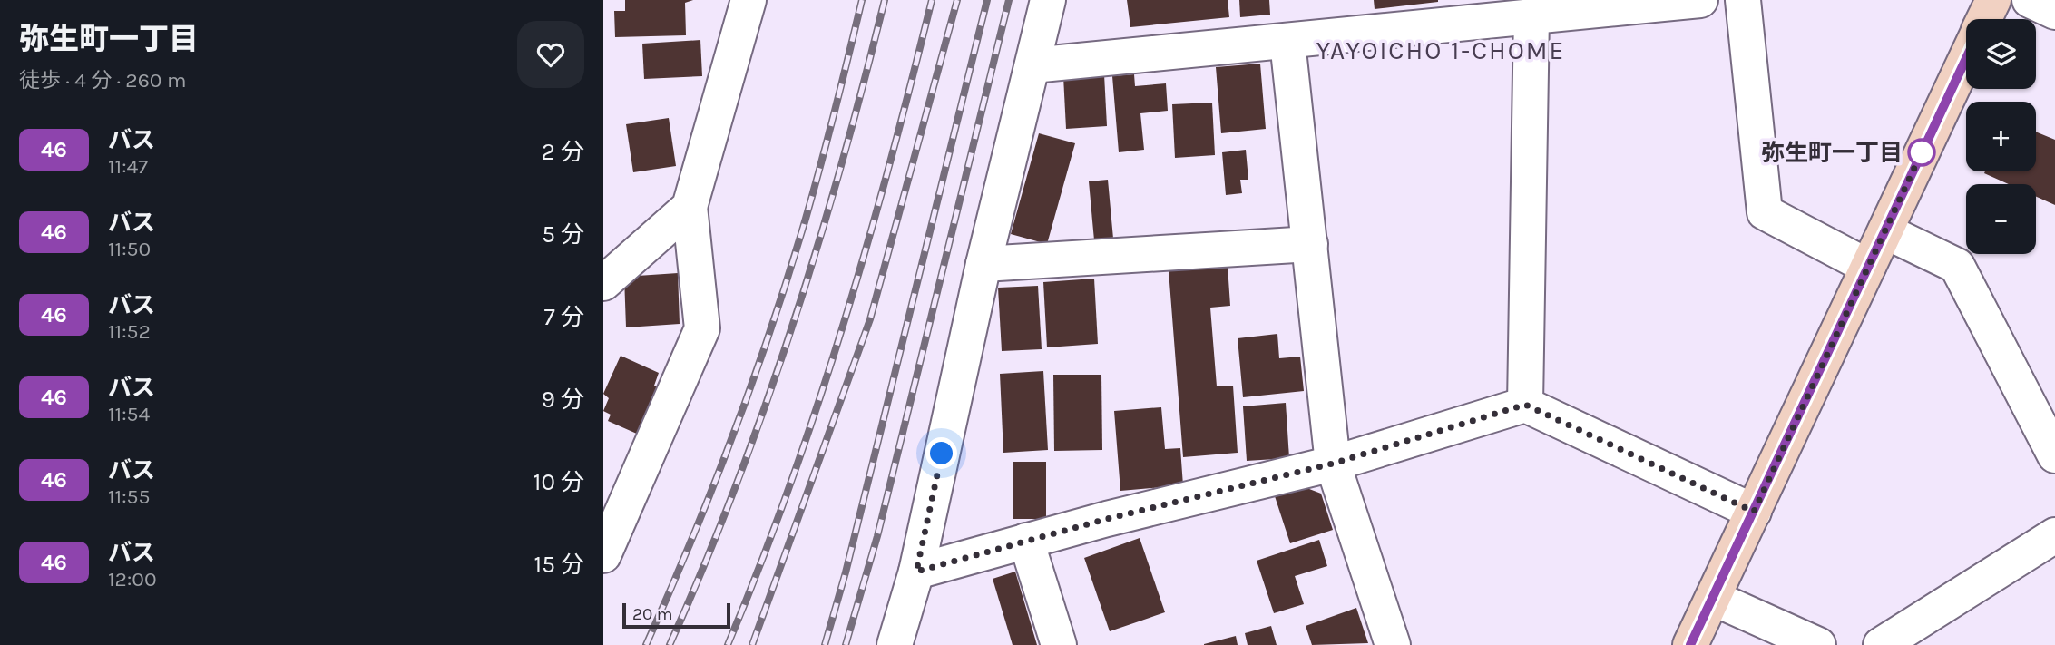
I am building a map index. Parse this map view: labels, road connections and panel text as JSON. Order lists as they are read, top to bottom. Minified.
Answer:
{"districts":["YAYOICHO 1-CHOME"],"places":["弥生町一丁目"],"lines":["bus line 46"],"scale_bar":"20 m","page":{"heading":["弥生町一丁目","徒歩 · 4 分 · 260 m"],"map_buttons":["+","−"],"list":[{"mark":"46","name":"バス","note":"11:47","value":"2 分"},{"mark":"46","name":"バス","note":"11:50","value":"5 分"},{"mark":"46","name":"バス","note":"11:52","value":"7 分"},{"mark":"46","name":"バス","note":"11:54","value":"9 分"},{"mark":"46","name":"バス","note":"11:55","value":"10 分"},{"mark":"46","name":"バス","note":"12:00","value":"15 分"}],"scale":"20 m"}}
